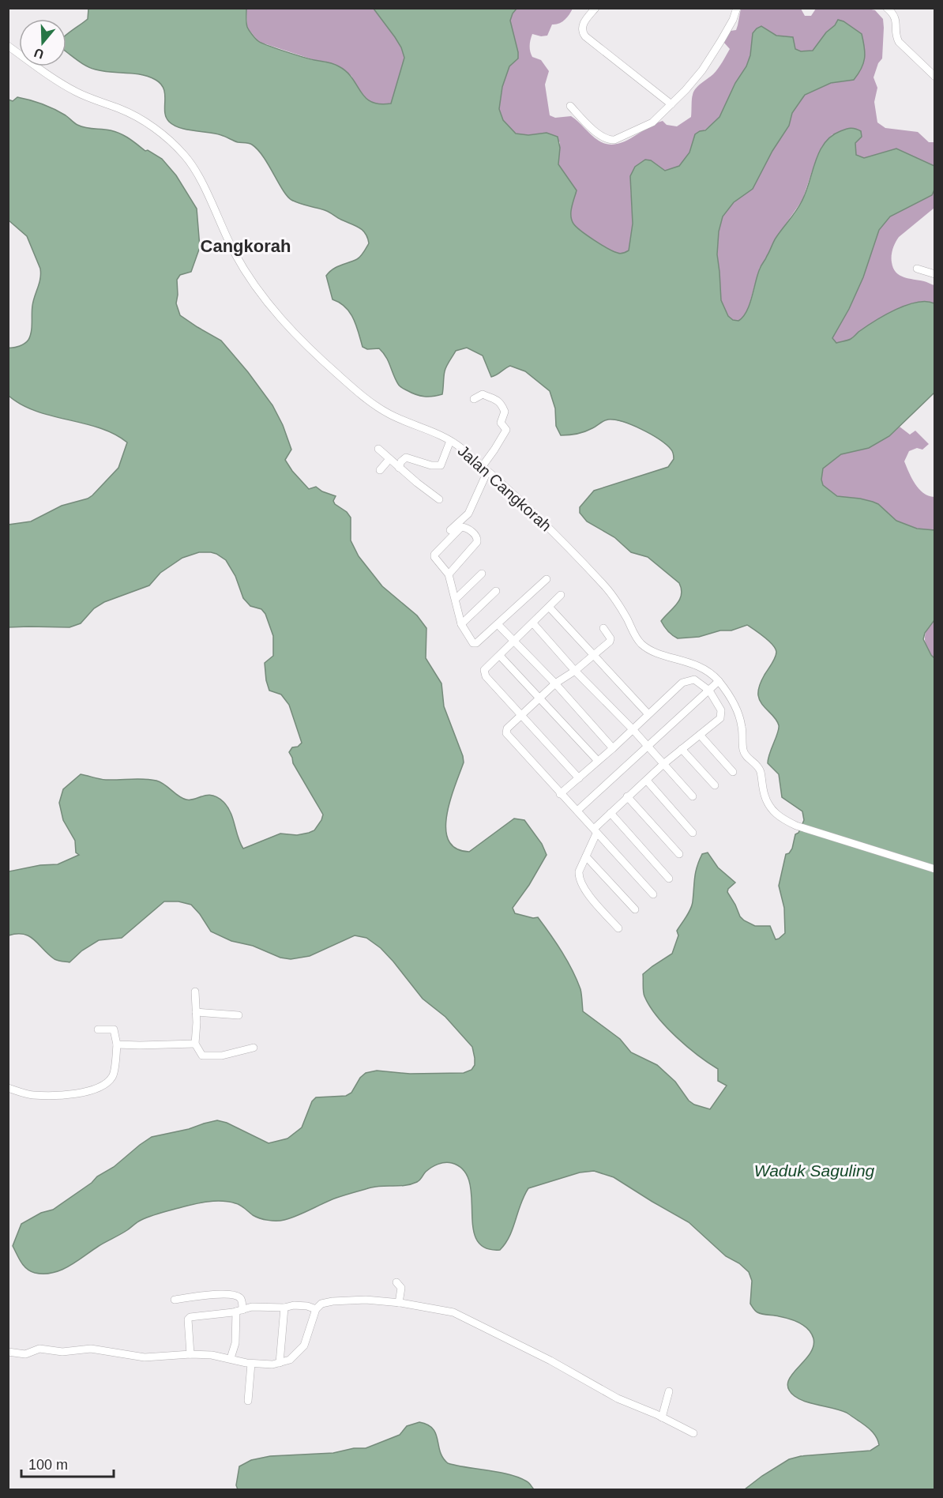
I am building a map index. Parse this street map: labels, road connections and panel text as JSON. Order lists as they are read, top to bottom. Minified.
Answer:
{"streets":{"street":["Jalan Cangkorah"]},"districts":["Cangkorah"],"water":["Waduk Saguling"],"scale_bar":"100 m","north":"bottom"}
